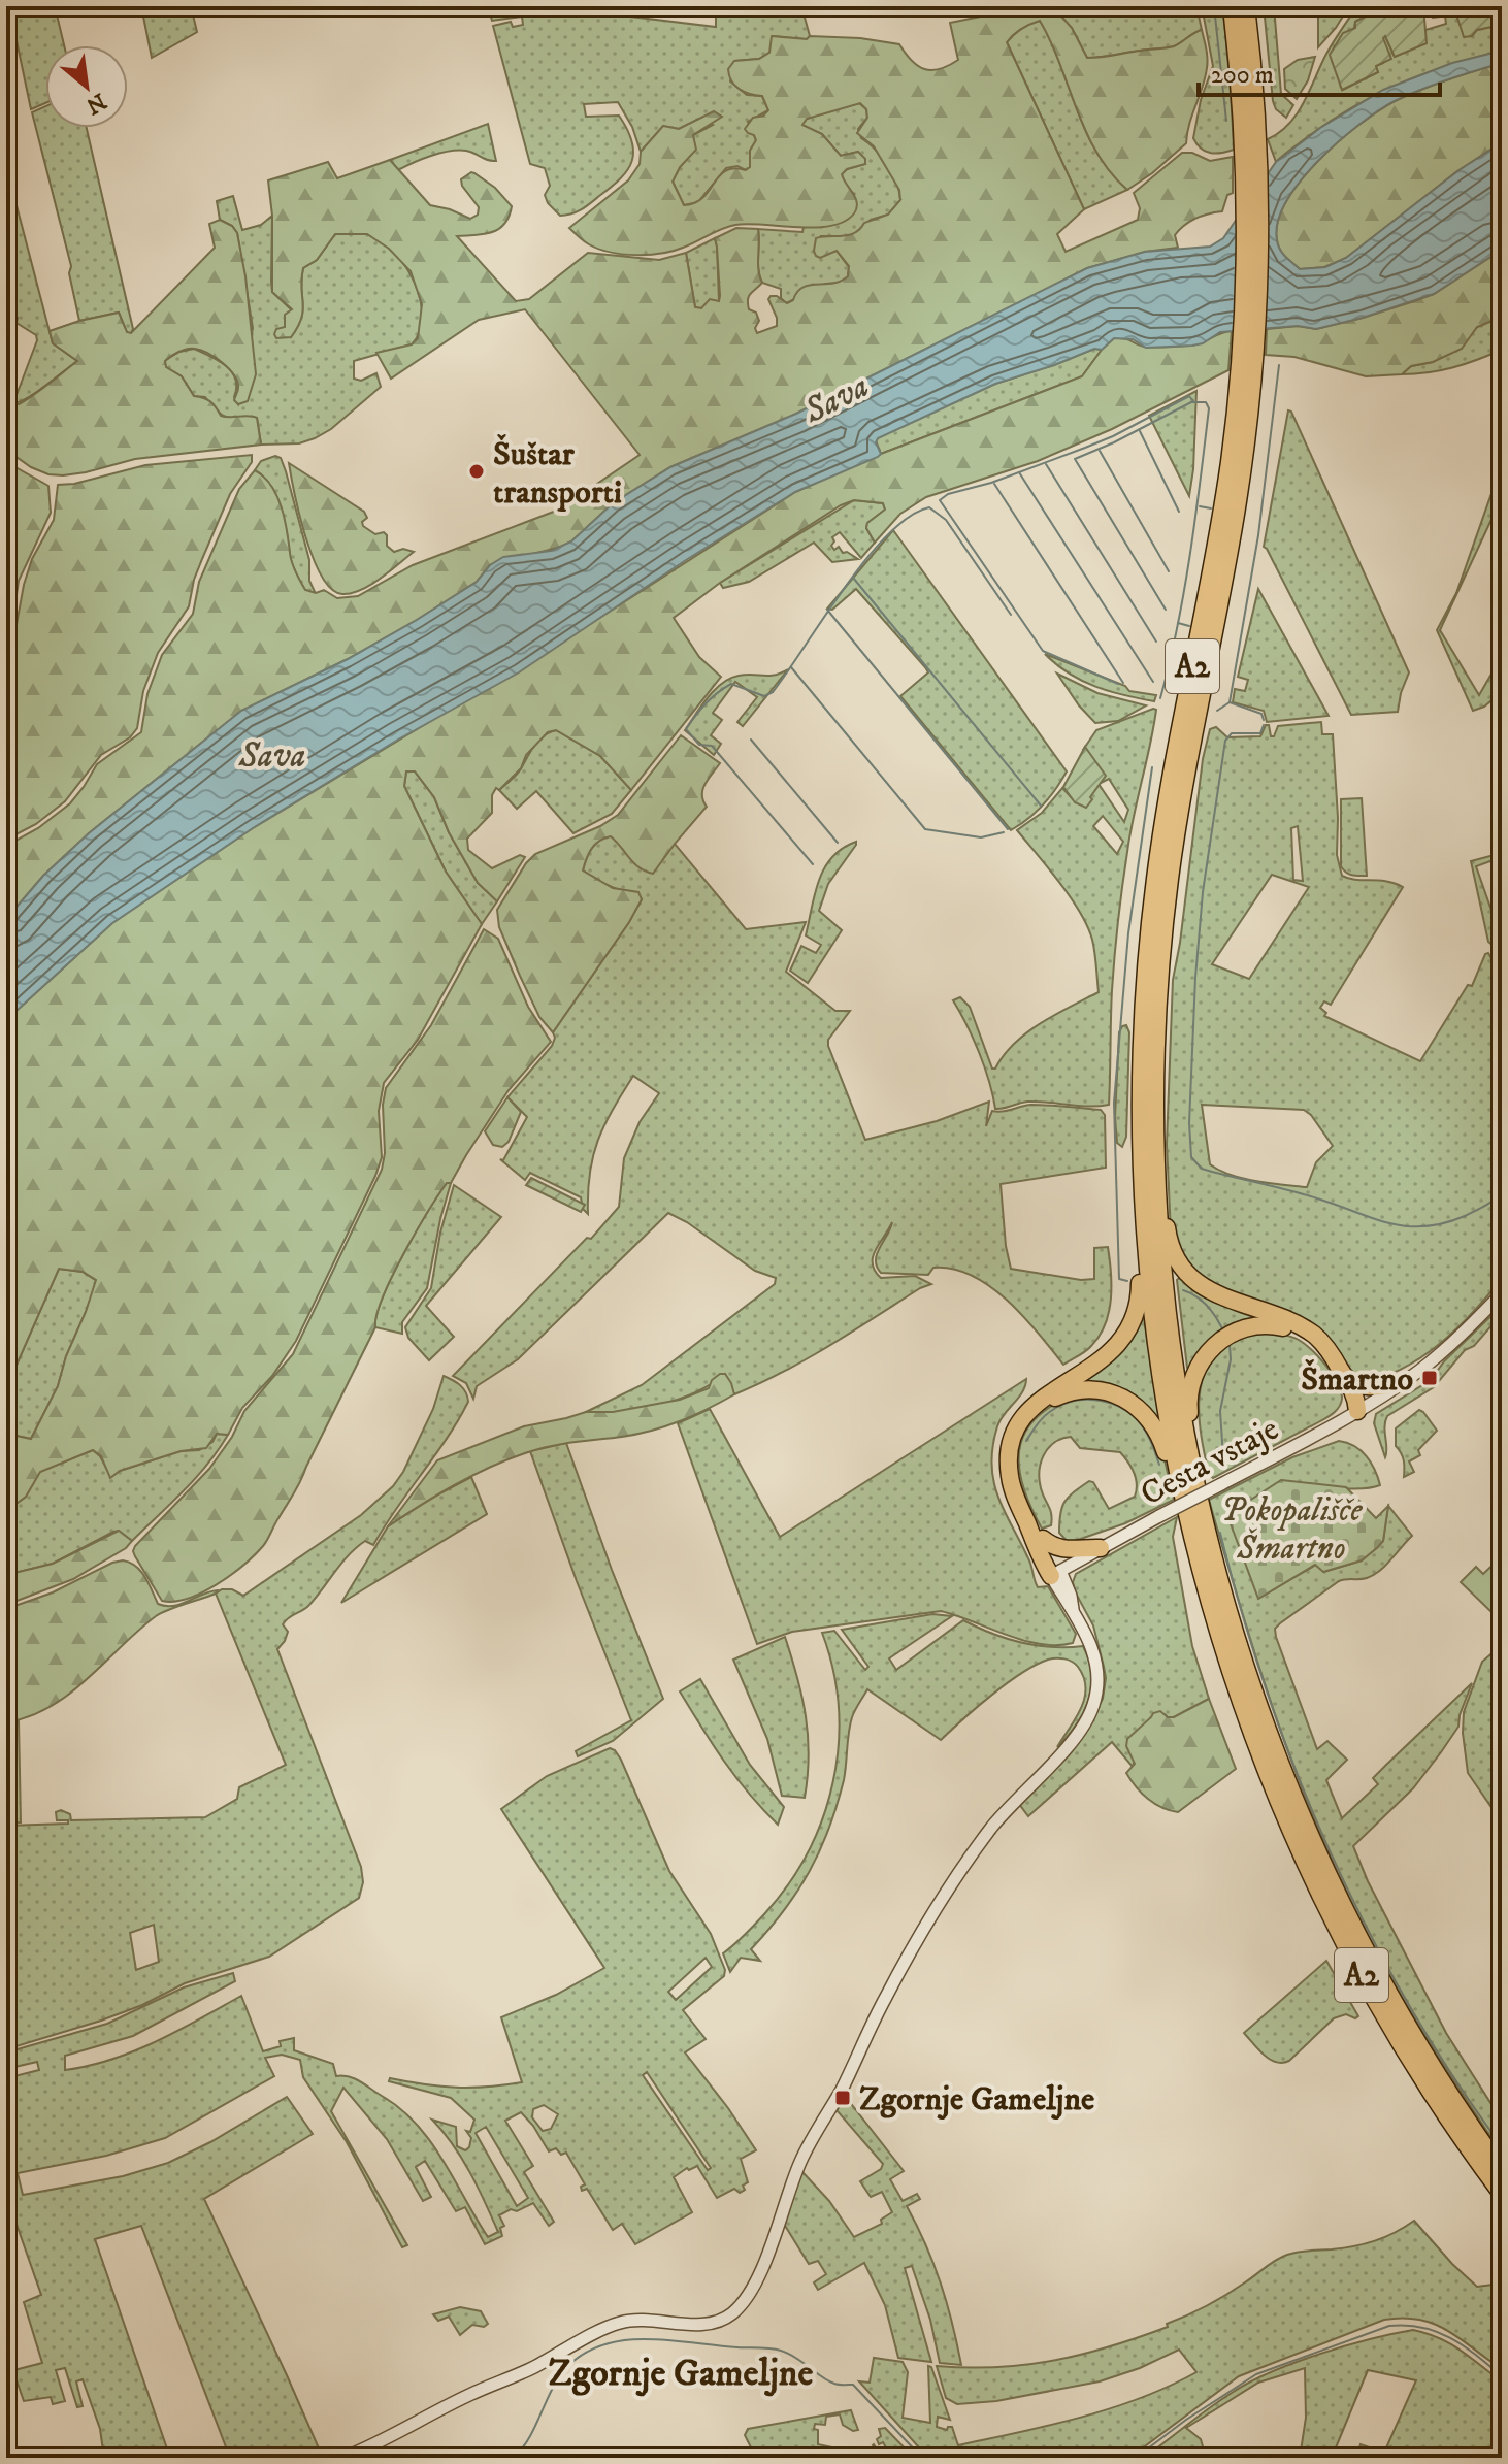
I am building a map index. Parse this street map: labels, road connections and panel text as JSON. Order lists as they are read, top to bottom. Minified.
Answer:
{"streets":{"highway":["A2"],"street":["Cesta vstaje"]},"districts":["Zgornje Gameljne"],"water":["Sava"],"parks":["Pokopališče Šmartno"],"places":{"other":["Šuštar transporti"],"transit":["Šmartno","Zgornje Gameljne"]},"scale_bar":"200 m","north":"bottom right"}
